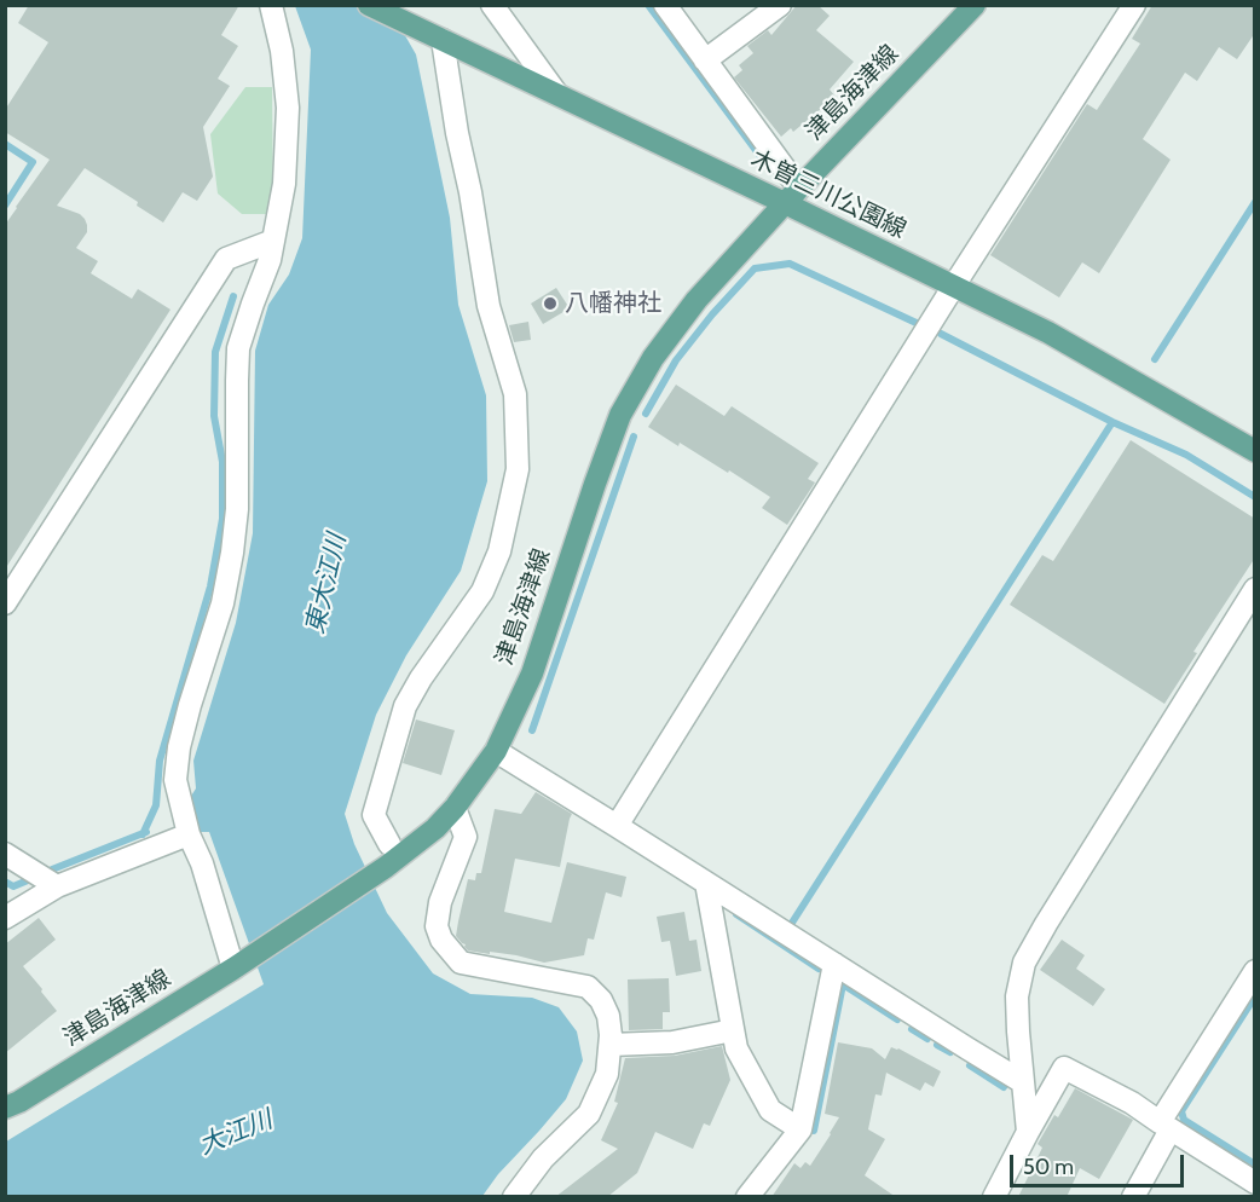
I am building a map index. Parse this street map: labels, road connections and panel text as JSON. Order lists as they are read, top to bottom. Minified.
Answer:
{"streets":{"main road":["津島海津線","木曽三川公園線"]},"crossings":[["津島海津線","木曽三川公園線"]],"water":["東大江川","大江川"],"places":["八幡神社"],"scale_bar":"50 m"}
